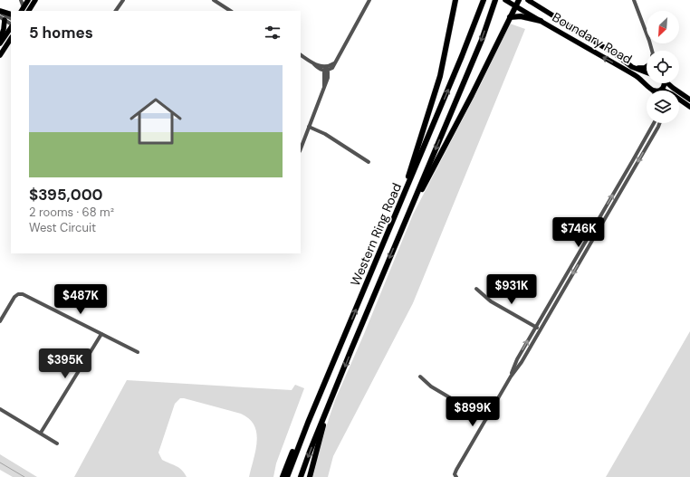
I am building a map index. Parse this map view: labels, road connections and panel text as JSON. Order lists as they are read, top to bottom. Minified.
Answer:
{"streets":{"highway":["Western Ring Road"],"main road":["Boundary Road"]},"north":"bottom left","page":{"heading":"5 homes","list":[{"name":"$395,000","note":"2 rooms · 68 m² · West Circuit"}],"price":["$746K","$931K","$487K","$395K","$899K"]}}
